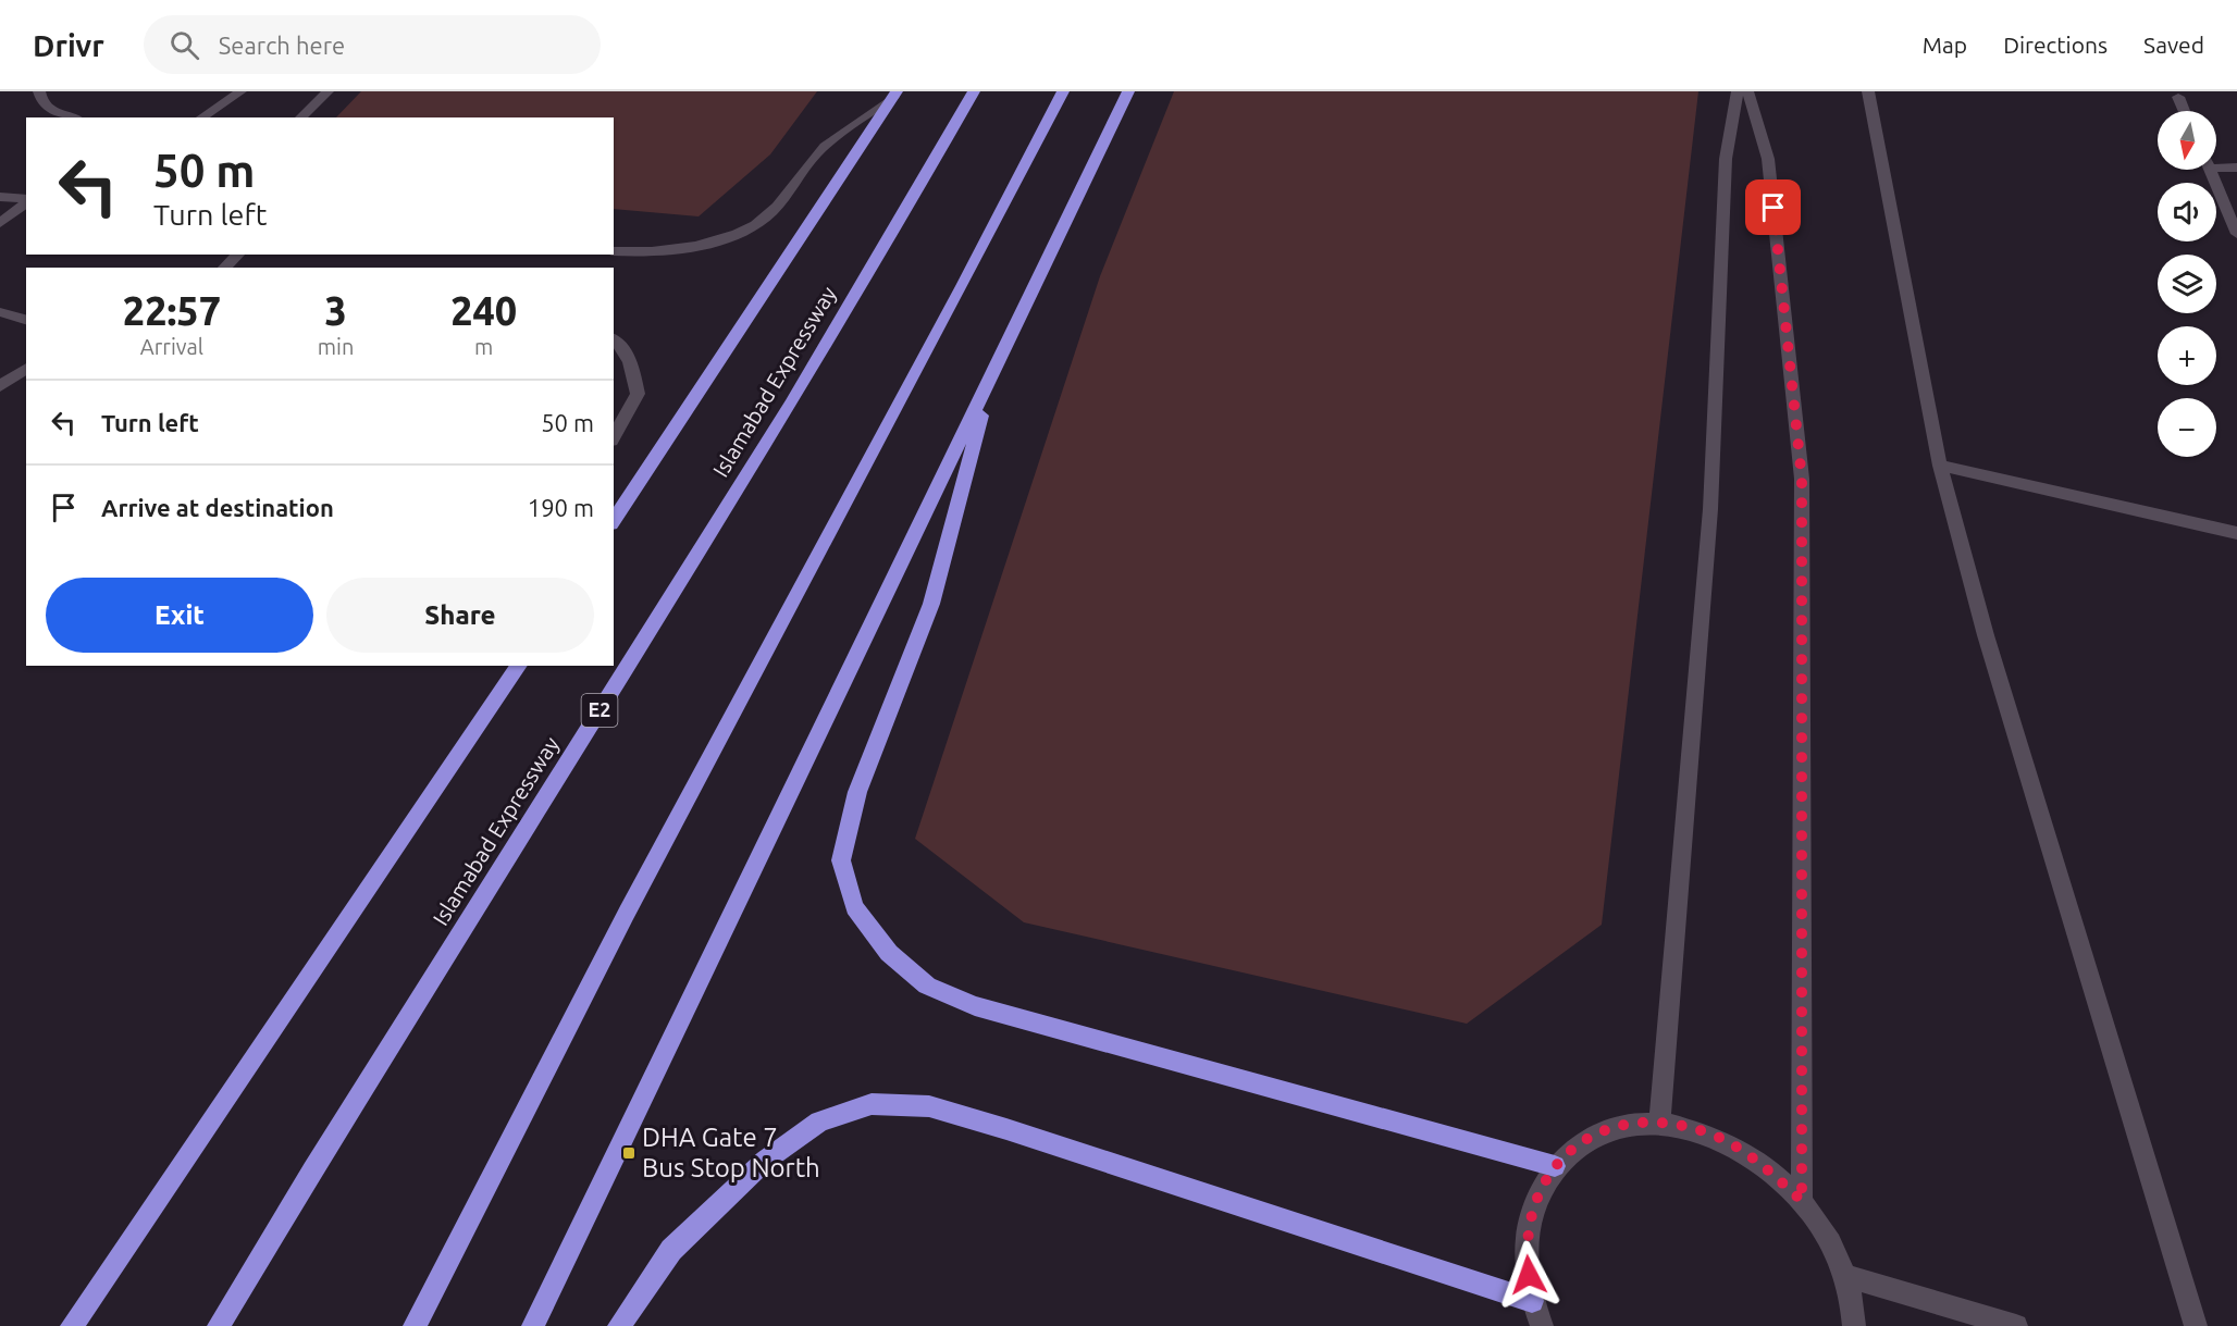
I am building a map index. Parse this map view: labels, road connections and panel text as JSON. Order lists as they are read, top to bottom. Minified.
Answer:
{"streets":{"highway":["Islamabad Expressway","E2"]},"places":{"transit":["DHA Gate 7 Bus Stop North"]},"north":"bottom","page":{"header":"Drivr","search":"Search here","nav":["Map","Directions","Saved"],"map_buttons":["+","−"],"turn":["50 m","Turn left"],"eta":["22:57","Arrival","3","min","240","m"],"list":[{"name":"Turn left","value":"50 m"},{"name":"Arrive at destination","value":"190 m"}],"buttons":["Exit","Share"]}}
